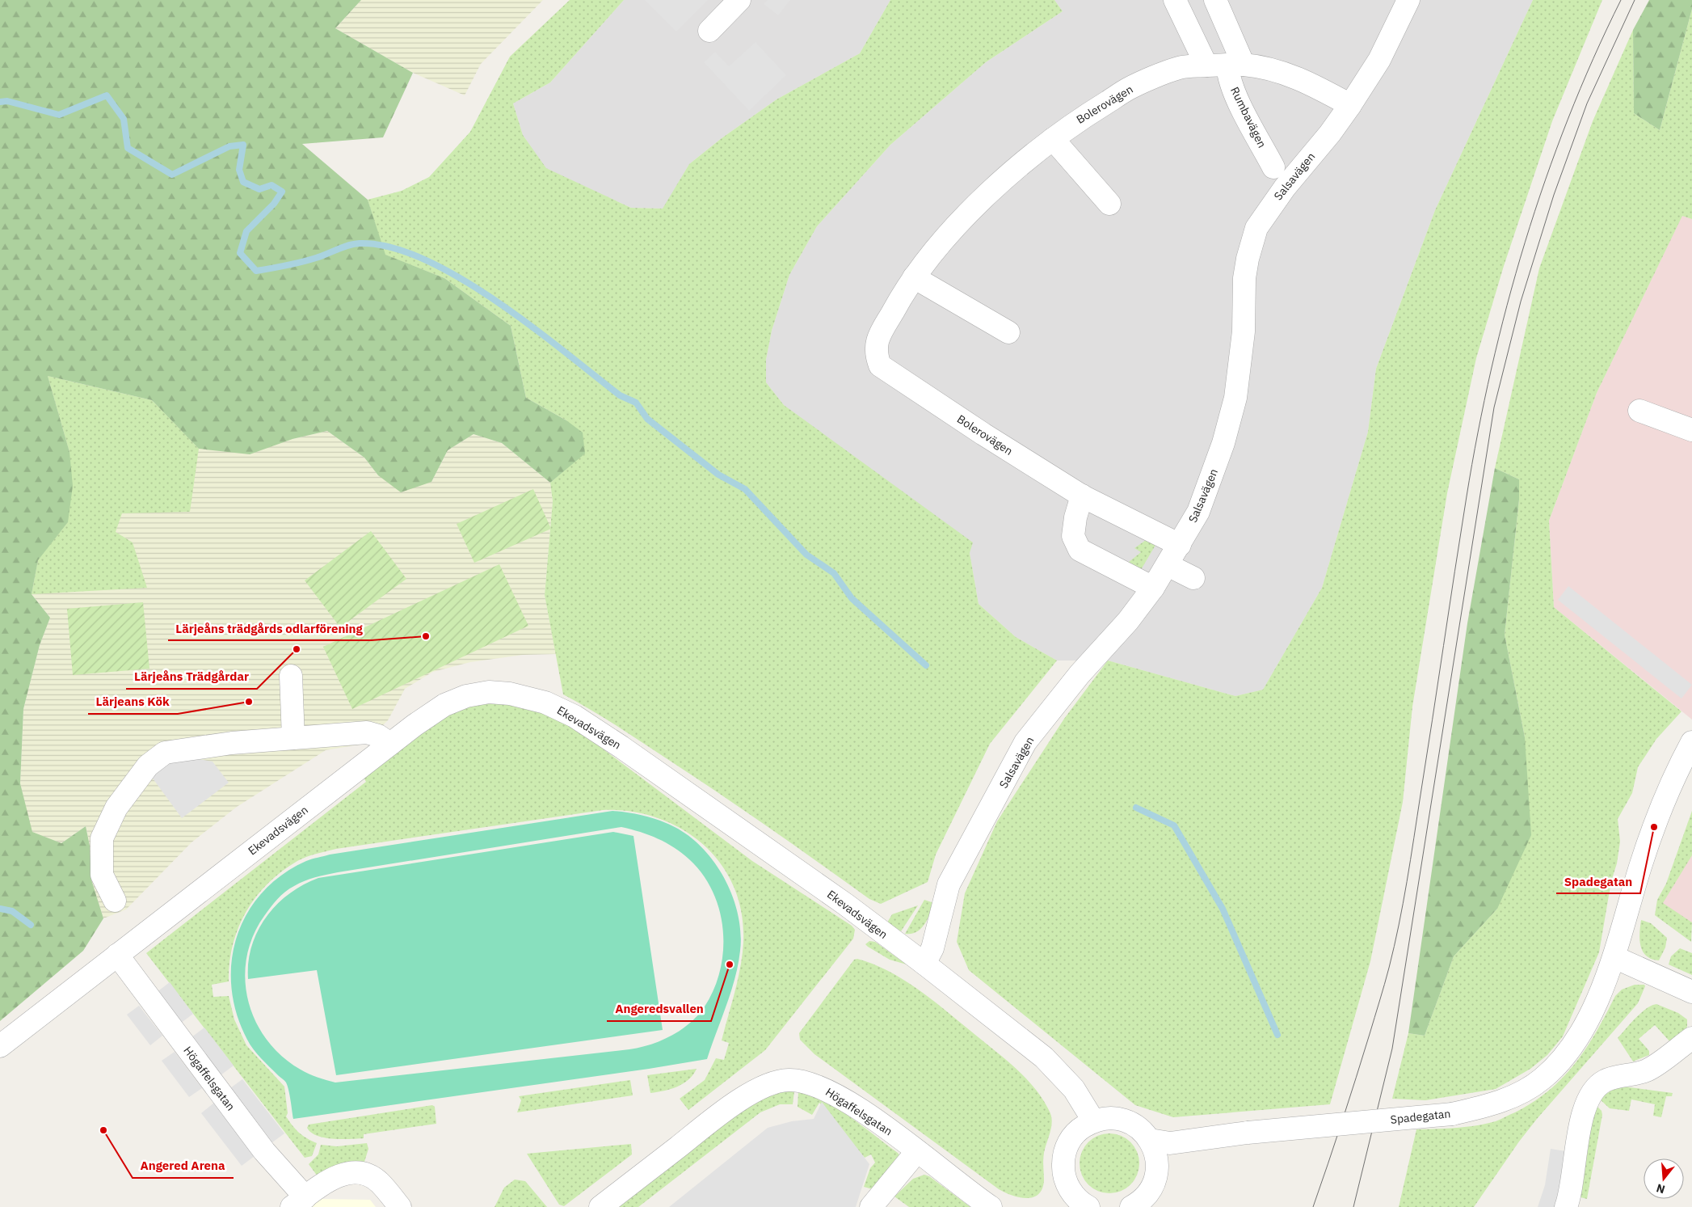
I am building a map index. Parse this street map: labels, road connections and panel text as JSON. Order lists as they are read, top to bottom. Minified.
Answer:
{"streets":{"street":["Bolerovägen","Rumbavägen","Salsavägen","Ekevadsvägen","Högaffelsgatan","Spadegatan"]},"crossings":[["Bolerovägen","Rumbavägen"],["Bolerovägen","Salsavägen"],["Salsavägen","Ekevadsvägen"],["Ekevadsvägen","Högaffelsgatan"]],"places":["Lärjeåns trädgårds odlarförening","Lärjeåns Trädgårdar","Lärjeans Kök","Spadegatan","Angeredsvallen","Angered Arena"],"north":"bottom"}
